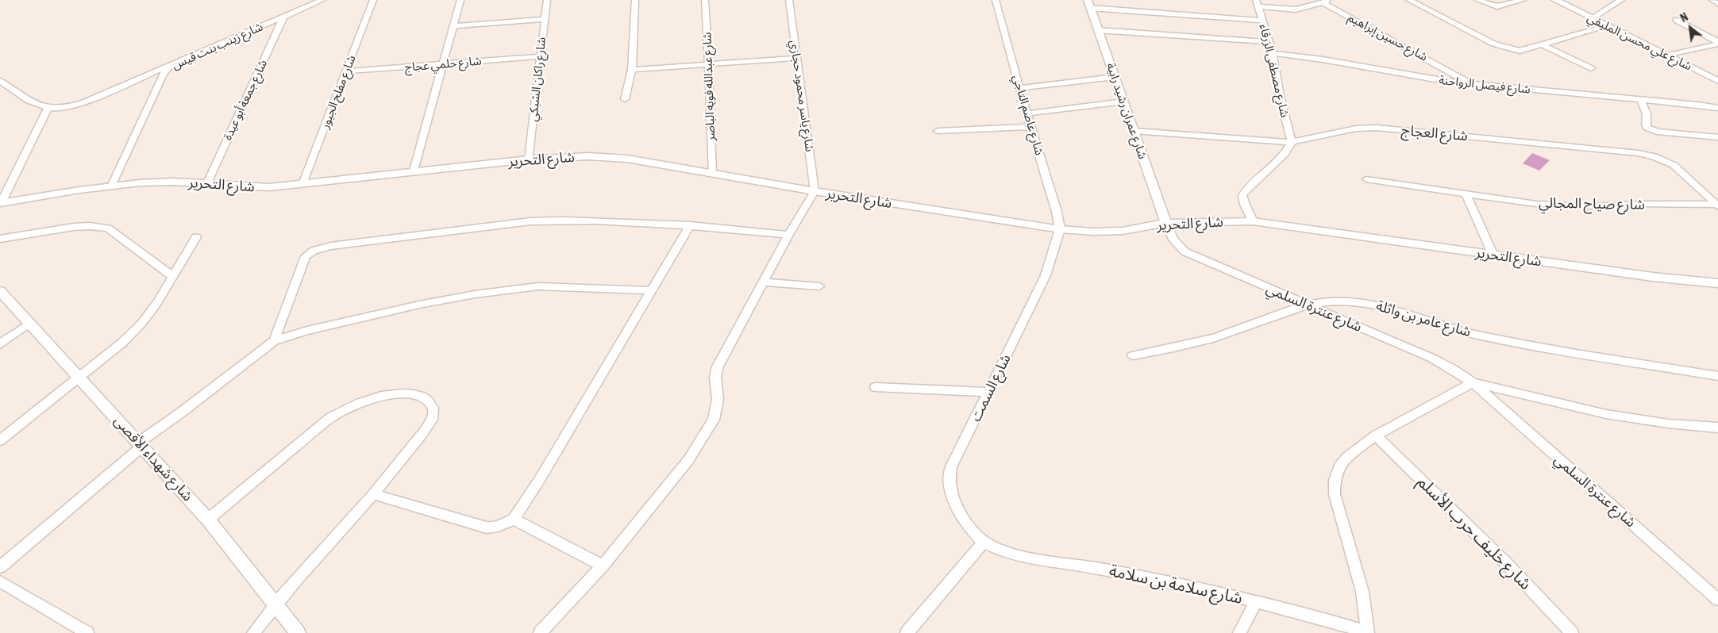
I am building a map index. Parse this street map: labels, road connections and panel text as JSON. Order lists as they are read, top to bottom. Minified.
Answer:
{"streets":{"street":["شارع حسين إبراهيم","شارع علي محسن المليفي","شارع زينب بنت قيس","شارع حلمي عجاج","شارع مصطفى الزرقاء","شارع راكان الشبكي","شارع فيصل الرواحنة","شارع عبدالله فويه الباصر","شارع مفلح الجبور","شارع ياسر محمود حجازي","شارع جمعة أبو عيدة","شارع عمران رشيد رابية","شارع عاصم التاجي","شارع العجاج","شارع التحرير","شارع صياح المجالي","شارع عنترة السلمي","شارع عامر بن واثلة","شارع السمت","شارع شهداء الأقصى","شارع خليف حرب الأسلم","شارع سلامة بن سلامة"]},"crossings":[["شارع حسين إبراهيم","شارع فيصل الرواحنة"],["شارع زينب بنت قيس","شارع جمعة أبو عيدة"],["شارع زينب بنت قيس","شارع التحرير"],["شارع حلمي عجاج","شارع راكان الشبكي"],["شارع حلمي عجاج","شارع مفلح الجبور"],["شارع مصطفى الزرقاء","شارع فيصل الرواحنة"],["شارع مصطفى الزرقاء","شارع العجاج"],["شارع راكان الشبكي","شارع التحرير"],["شارع عبدالله فويه الباصر","شارع التحرير"],["شارع مفلح الجبور","شارع التحرير"],["شارع ياسر محمود حجازي","شارع التحرير"],["شارع جمعة أبو عيدة","شارع التحرير"],["شارع عمران رشيد رابية","شارع العجاج"],["شارع عمران رشيد رابية","شارع التحرير"],["شارع عمران رشيد رابية","شارع عنترة السلمي"],["شارع عاصم التاجي","شارع التحرير"],["شارع عاصم التاجي","شارع السمت"],["شارع العجاج","شارع صياح المجالي"],["شارع التحرير","شارع عنترة السلمي"],["شارع التحرير","شارع السمت"],["شارع عنترة السلمي","شارع عامر بن واثلة"],["شارع السمت","شارع سلامة بن سلامة"]],"north":"top left"}
